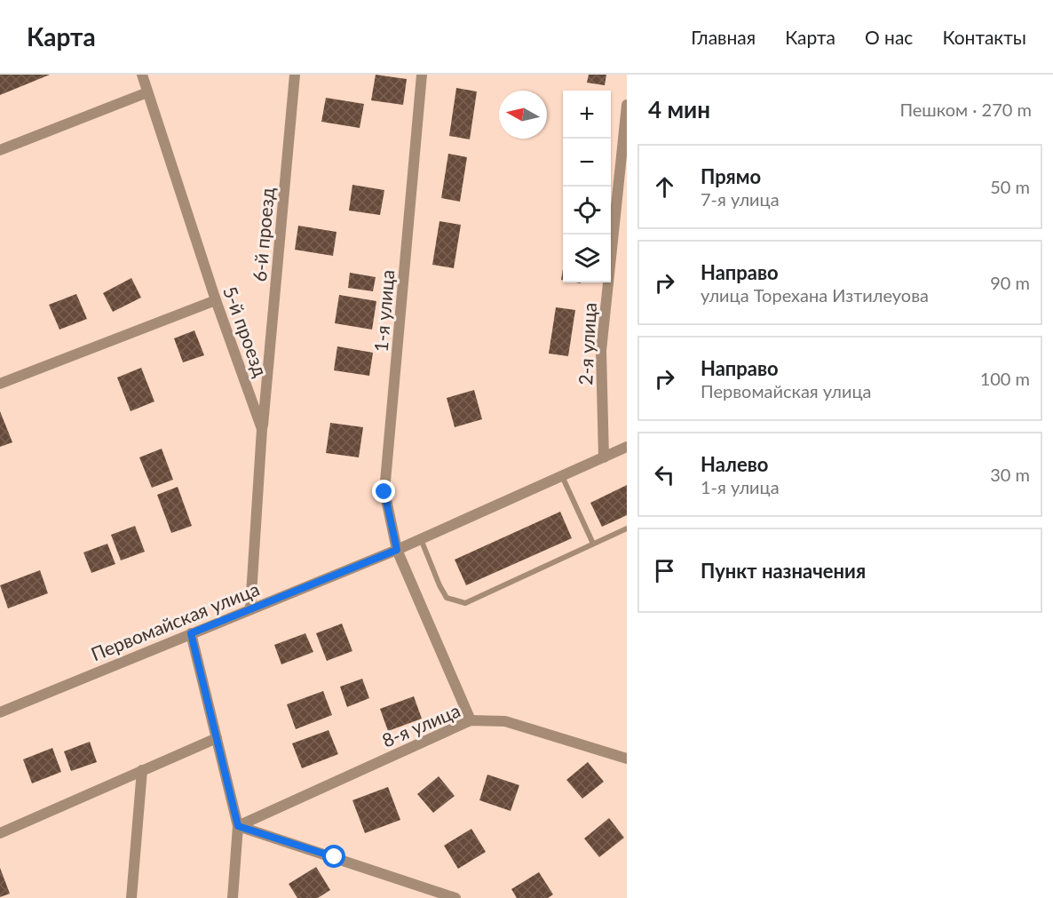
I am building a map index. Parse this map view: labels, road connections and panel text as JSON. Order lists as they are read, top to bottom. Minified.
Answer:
{"streets":{"street":["6-й проезд","1-я улица","5-й проезд","2-я улица","Первомайская улица","8-я улица"]},"crossings":[["6-й проезд","5-й проезд"],["1-я улица","Первомайская улица"],["1-я улица","8-я улица"],["5-й проезд","Первомайская улица"],["2-я улица","Первомайская улица"]],"north":"left","page":{"header":"Карта","nav":["Главная","Карта","О нас","Контакты"],"heading":["4 мин","Пешком · 270 m"],"map_buttons":["+","−"],"list":[["Прямо","7-я улица","50 m"],["Направо","улица Торехана Изтилеуова","90 m"],["Направо","Первомайская улица","100 m"],["Налево","1-я улица","30 m"],"Пункт назначения"]}}
